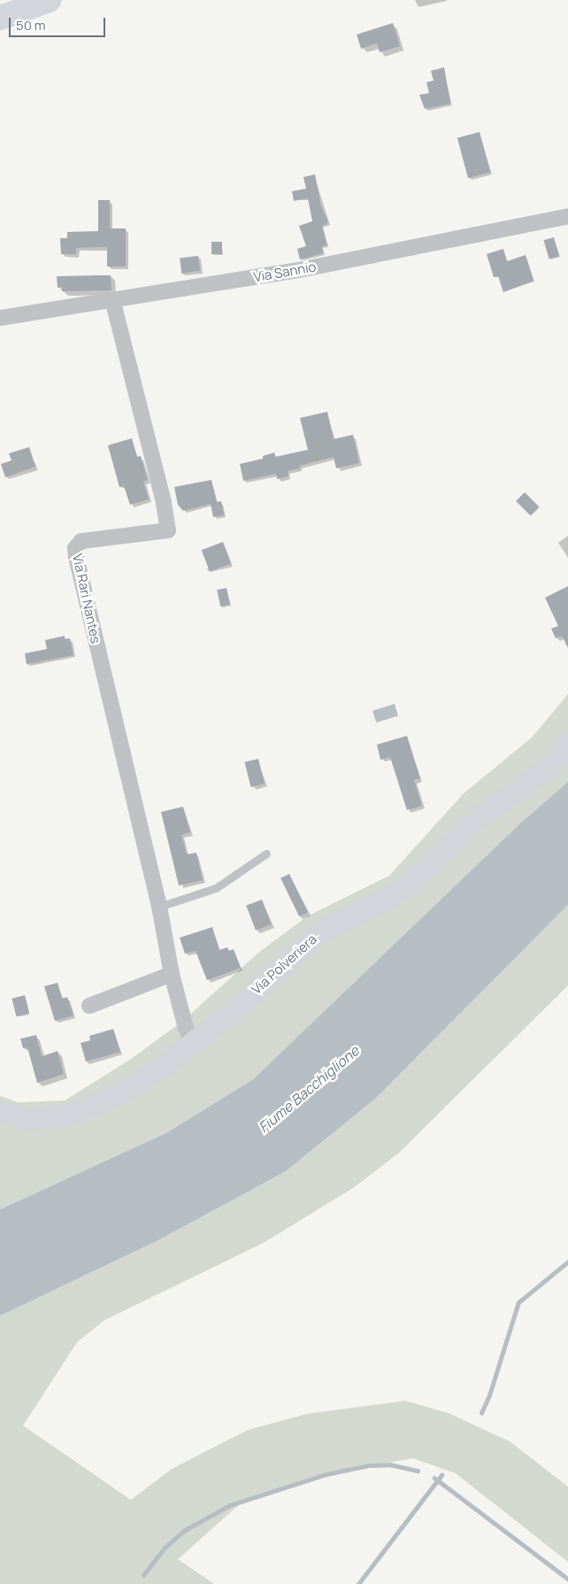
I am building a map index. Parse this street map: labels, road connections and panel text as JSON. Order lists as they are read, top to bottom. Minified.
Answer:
{"streets":{"street":["Via Sannio","Via Rari Nantes","Via Polveriera"]},"crossings":[["Via Sannio","Via Rari Nantes"],["Via Rari Nantes","Via Polveriera"]],"water":["Fiume Bacchiglione"],"scale_bar":"50 m"}
